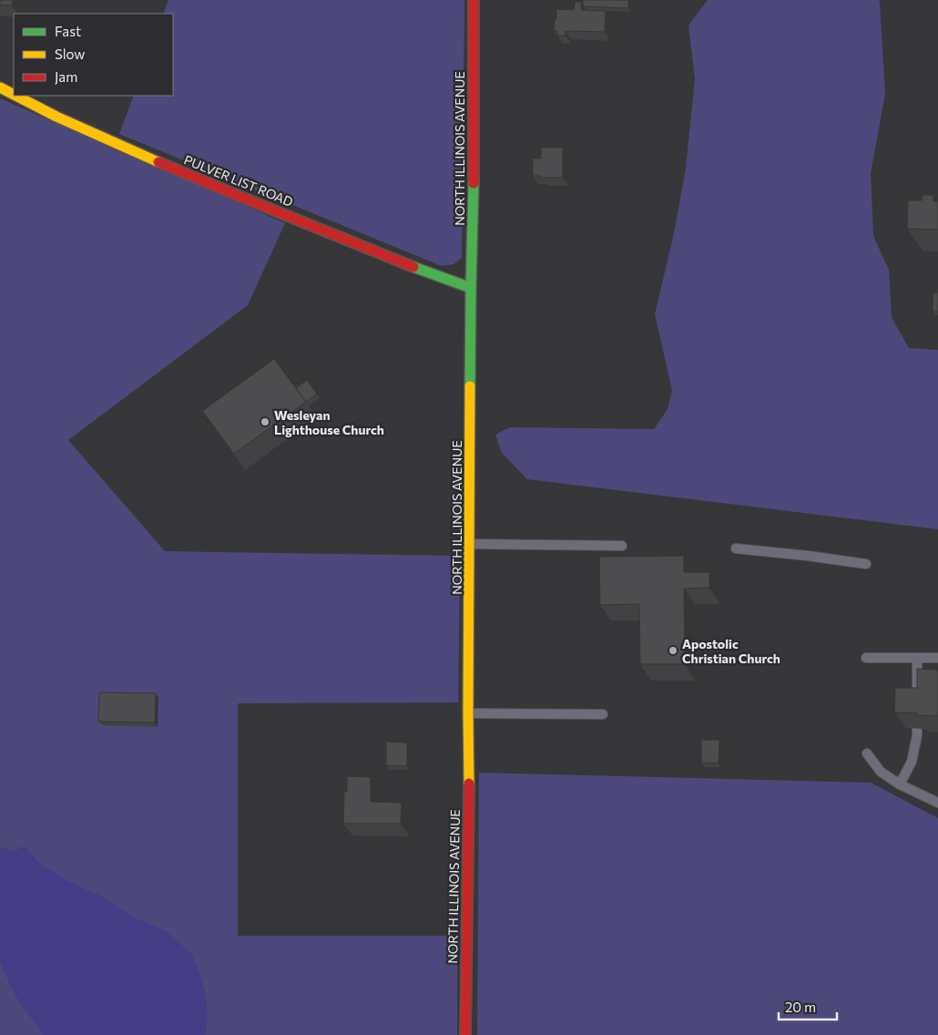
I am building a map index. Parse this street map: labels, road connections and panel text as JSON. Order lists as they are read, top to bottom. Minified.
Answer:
{"streets":{"street":["NORTH ILLINOIS AVENUE","PULVER LIST ROAD"]},"crossings":[["NORTH ILLINOIS AVENUE","PULVER LIST ROAD"]],"places":["Wesleyan Lighthouse Church","Apostolic Christian Church"],"legend":["Fast","Slow","Jam"],"scale_bar":"20 m"}
